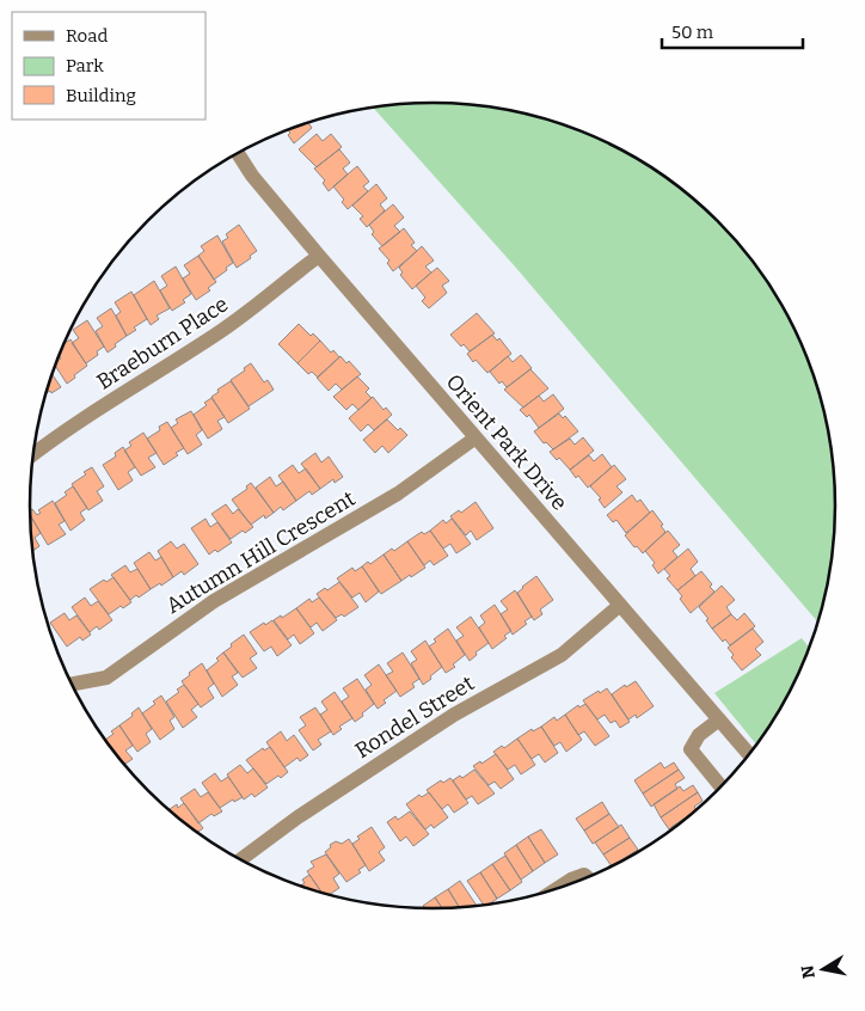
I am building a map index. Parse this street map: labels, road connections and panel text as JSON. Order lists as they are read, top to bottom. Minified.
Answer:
{"streets":{"street":["Braeburn Place","Orient Park Drive","Autumn Hill Crescent","Rondel Street"]},"crossings":[["Braeburn Place","Orient Park Drive"],["Orient Park Drive","Autumn Hill Crescent"],["Orient Park Drive","Rondel Street"]],"legend":["Road","Park","Building"],"scale_bar":"50 m","north":"left"}
